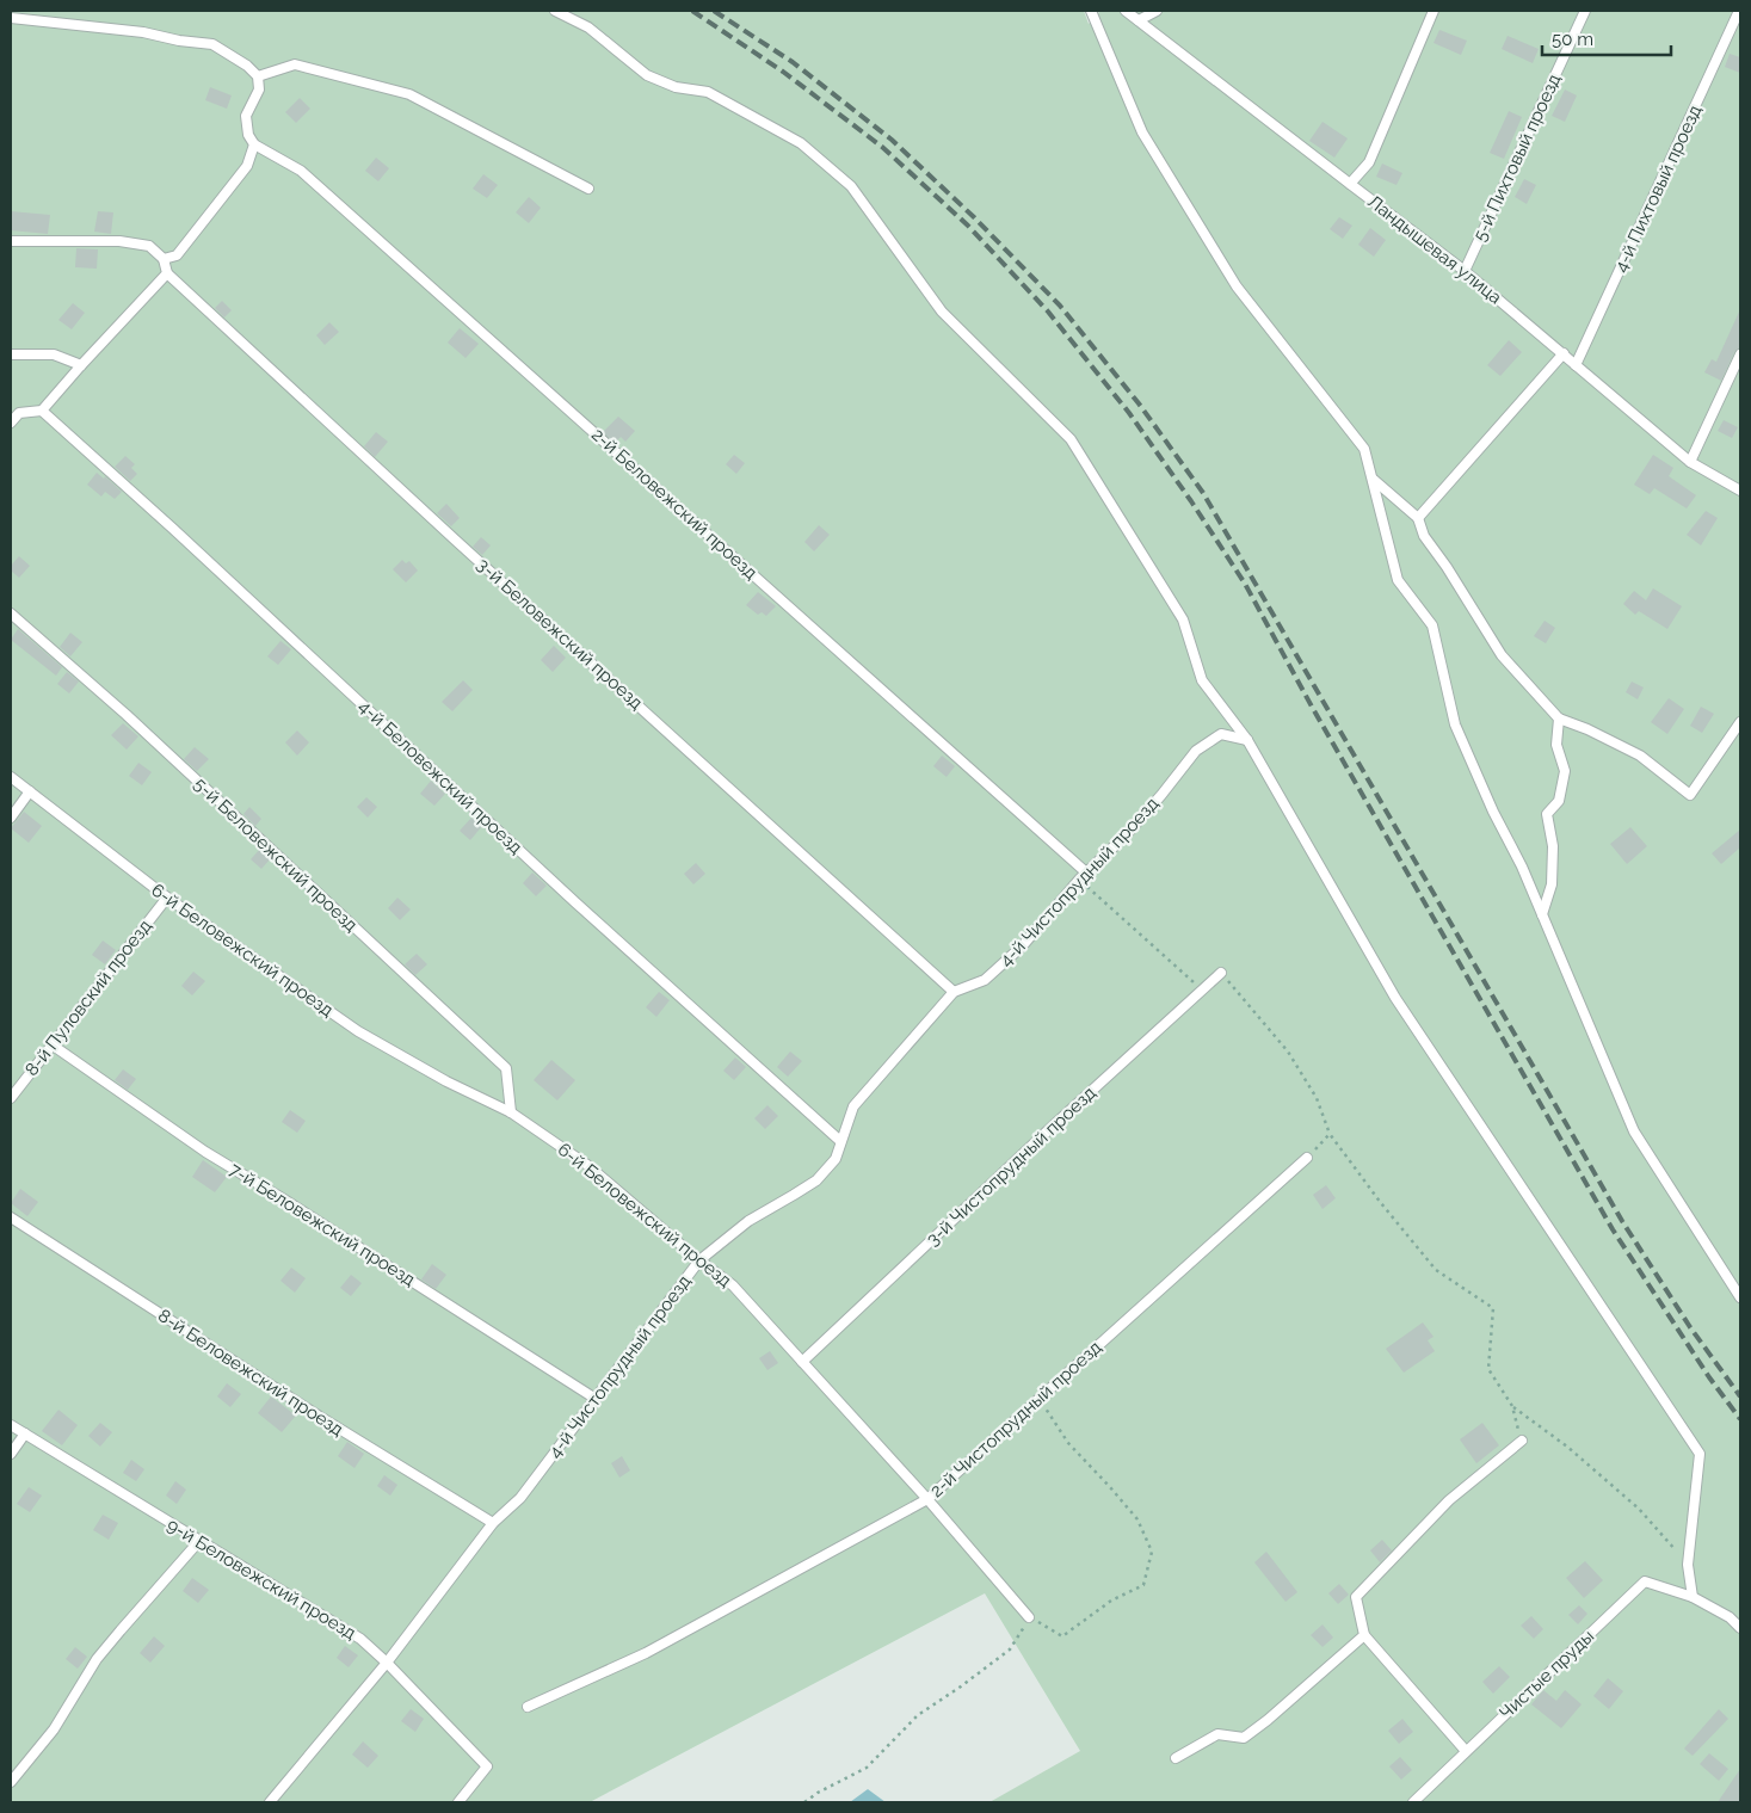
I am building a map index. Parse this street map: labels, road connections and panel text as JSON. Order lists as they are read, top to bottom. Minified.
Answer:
{"streets":{"lane":["5-й Пихтовый проезд","4-й Пихтовый проезд","Ландышевая улица","2-й Беловежский проезд","3-й Беловежский проезд","4-й Беловежский проезд","5-й Беловежский проезд","4-й Чистопрудный проезд","6-й Беловежский проезд","8-й Пуловский проезд","3-й Чистопрудный проезд","7-й Беловежский проезд","8-й Беловежский проезд","2-й Чистопрудный проезд","9-й Беловежский проезд","Чистые пруды"]},"crossings":[["5-й Пихтовый проезд","Ландышевая улица"],["4-й Пихтовый проезд","Ландышевая улица"],["2-й Беловежский проезд","4-й Чистопрудный проезд"],["3-й Беловежский проезд","4-й Чистопрудный проезд"],["4-й Беловежский проезд","4-й Чистопрудный проезд"],["5-й Беловежский проезд","6-й Беловежский проезд"],["4-й Чистопрудный проезд","6-й Беловежский проезд"],["4-й Чистопрудный проезд","7-й Беловежский проезд"],["4-й Чистопрудный проезд","8-й Беловежский проезд"],["4-й Чистопрудный проезд","9-й Беловежский проезд"],["6-й Беловежский проезд","8-й Пуловский проезд"],["6-й Беловежский проезд","3-й Чистопрудный проезд"],["6-й Беловежский проезд","2-й Чистопрудный проезд"],["8-й Пуловский проезд","7-й Беловежский проезд"]],"scale_bar":"50 m"}
